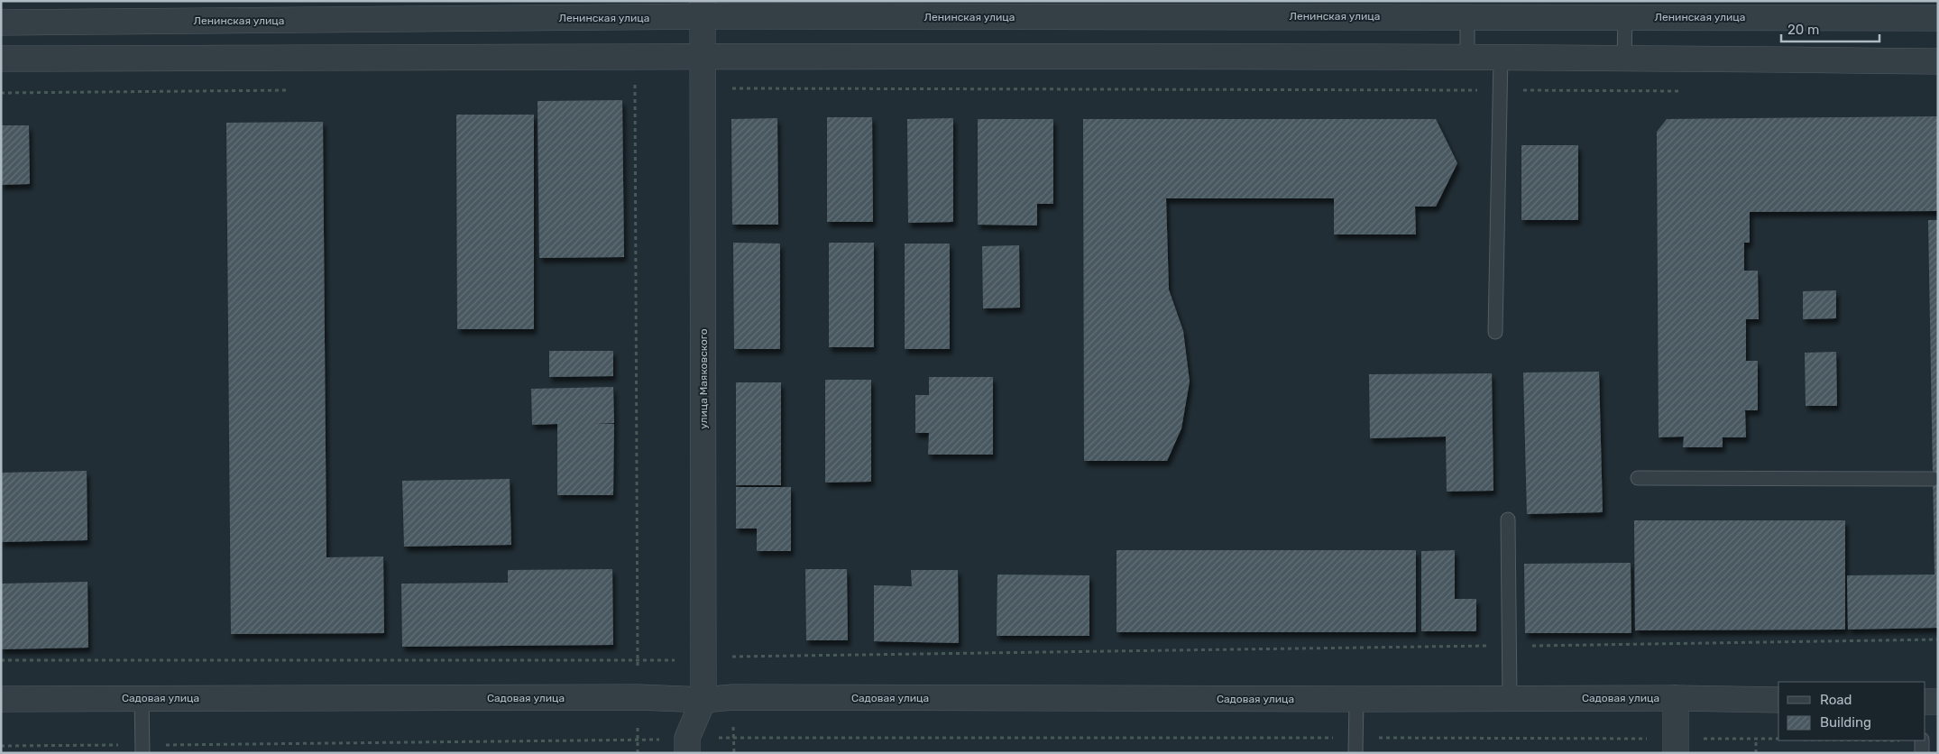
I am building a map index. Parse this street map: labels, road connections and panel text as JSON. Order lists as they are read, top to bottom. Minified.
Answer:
{"streets":{"street":["Ленинская улица","улица Маяковского","Садовая улица"]},"crossings":[["Ленинская улица","улица Маяковского"],["улица Маяковского","Садовая улица"]],"legend":["Road","Building"],"scale_bar":"20 m"}
